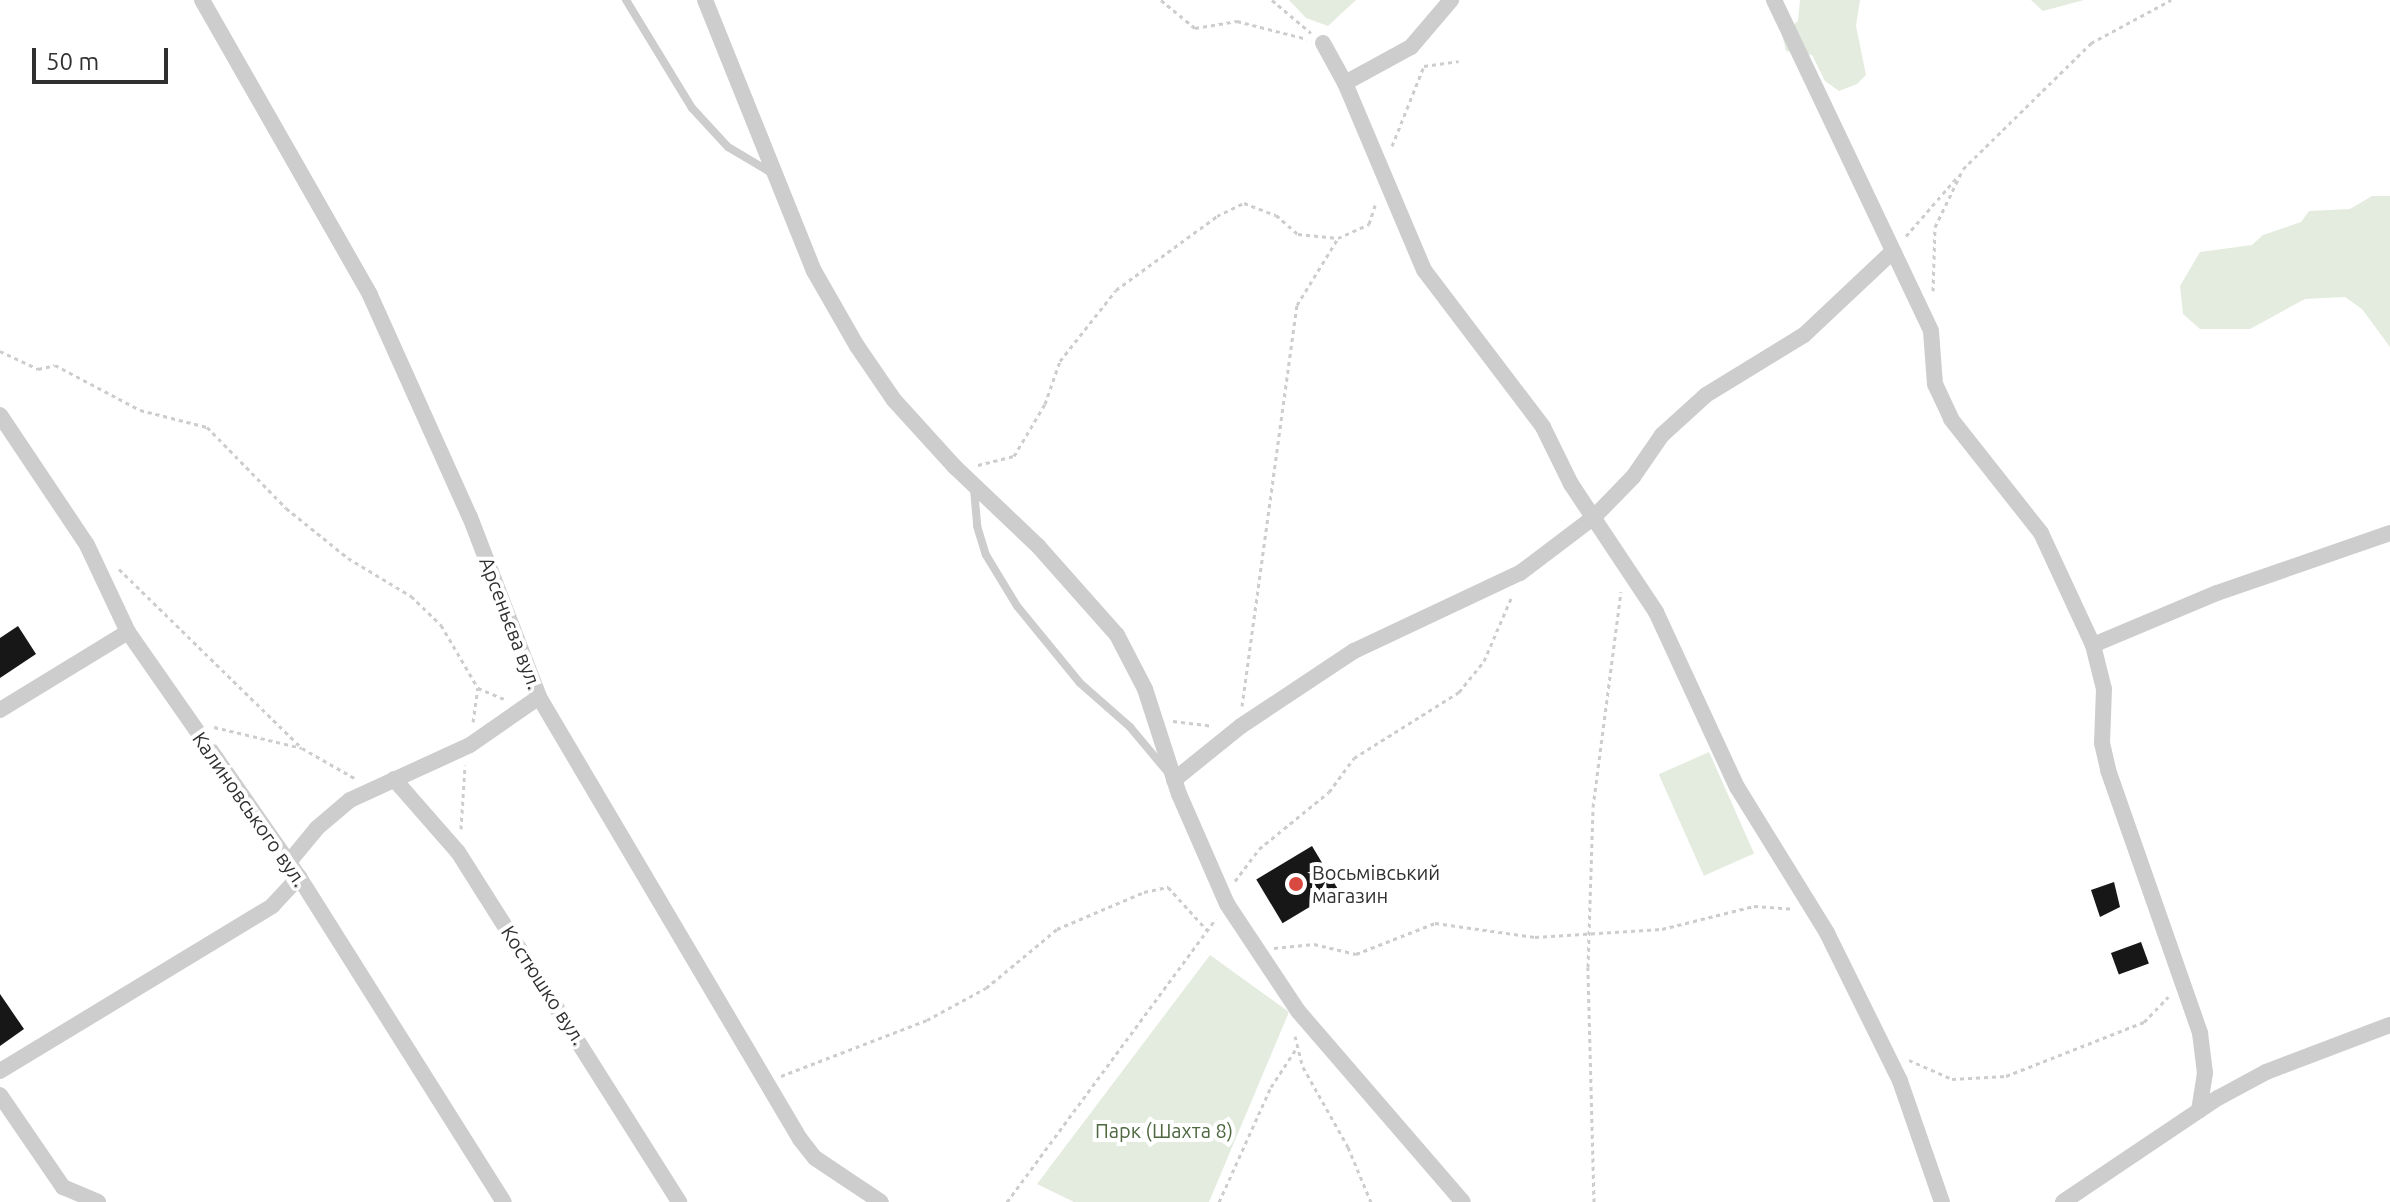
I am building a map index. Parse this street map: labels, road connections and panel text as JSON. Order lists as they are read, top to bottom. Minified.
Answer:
{"streets":{"street":["Арсеньєва вул.","Калиновського вул.","Костюшко вул."]},"parks":["Парк (Шахта 8)"],"places":["Восьмівський магазин"],"scale_bar":"50 m"}
